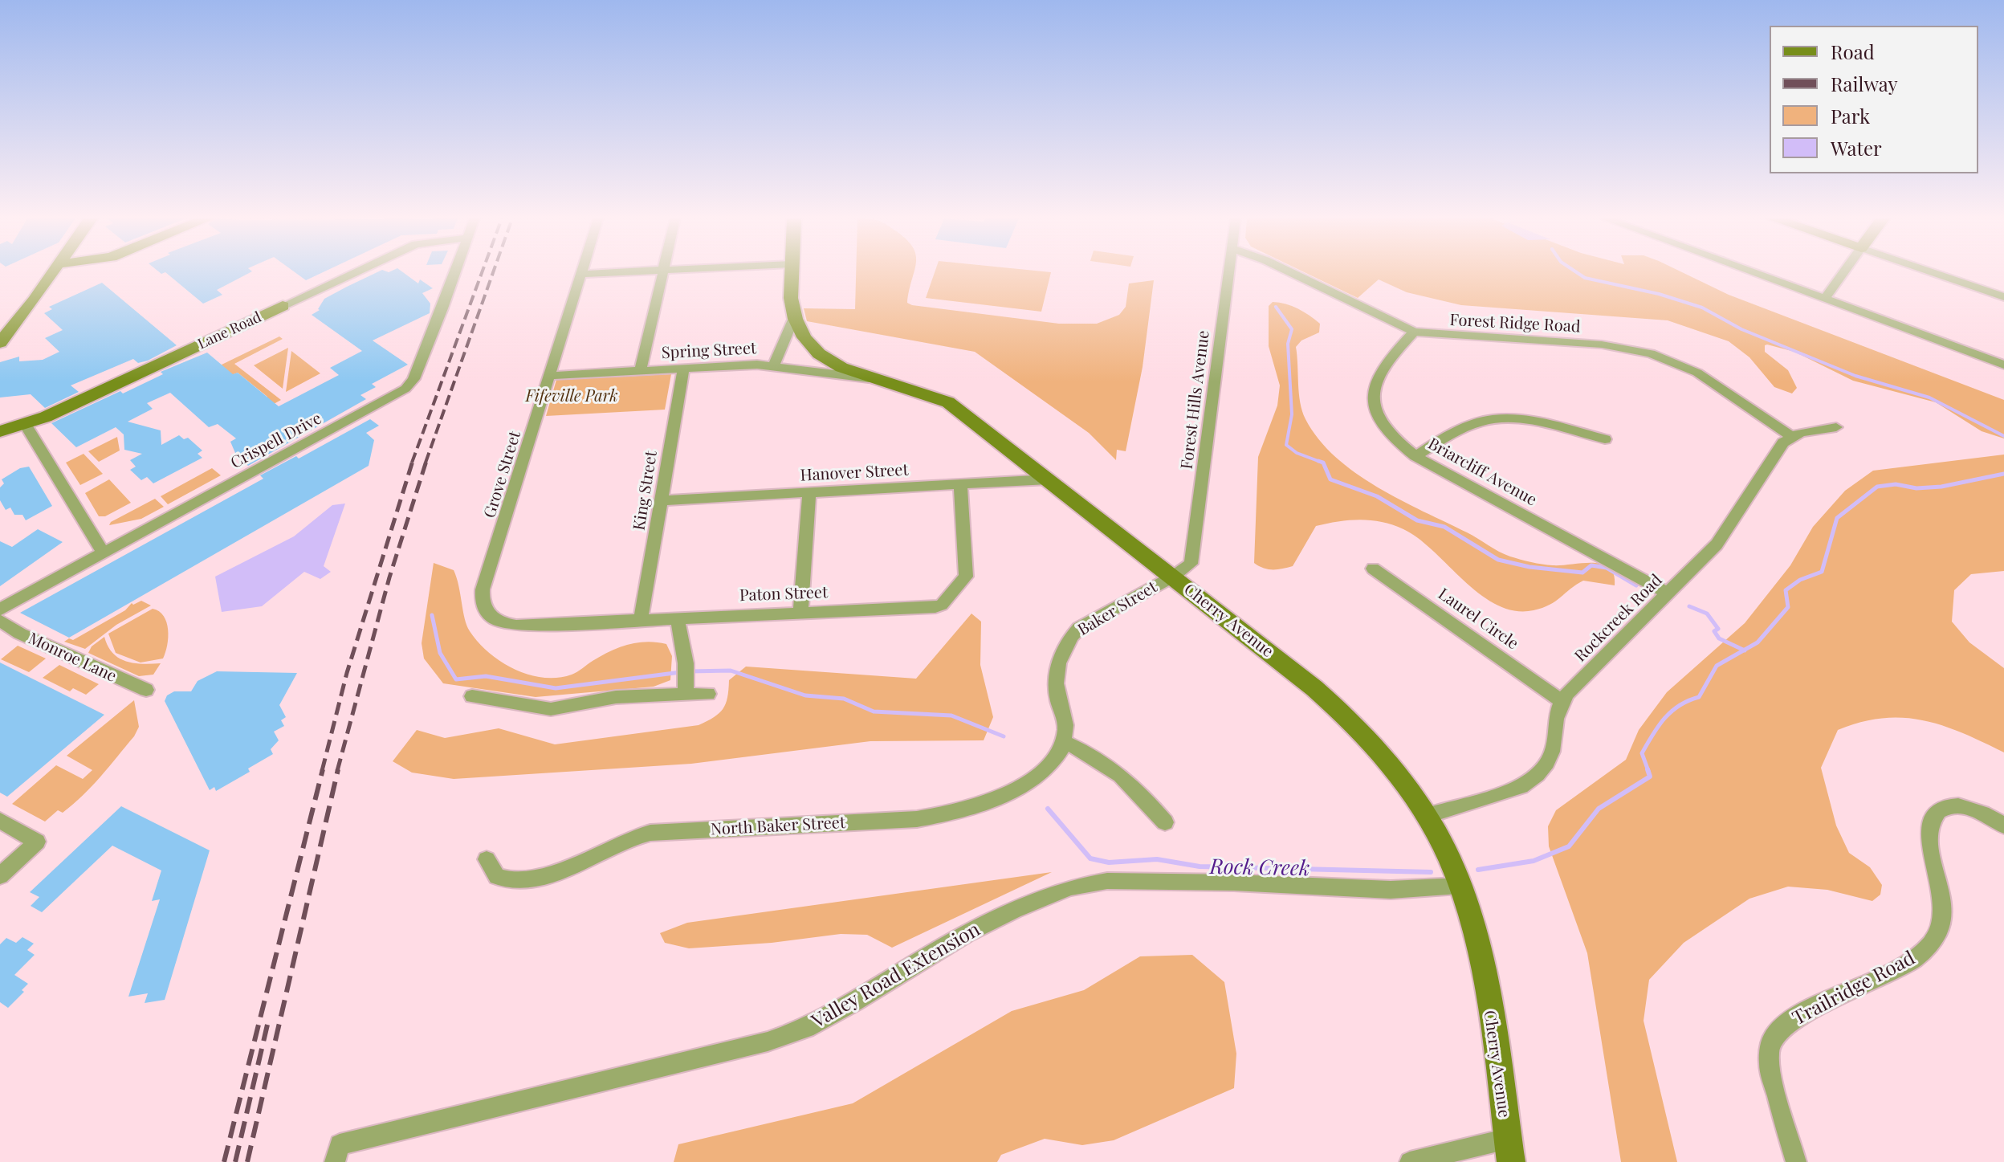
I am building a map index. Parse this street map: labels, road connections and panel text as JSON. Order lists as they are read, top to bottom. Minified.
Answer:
{"streets":{"street":["Forest Ridge Road","Lane Road","Spring Street","Forest Hills Avenue","Crispell Drive","Briarcliff Avenue","Hanover Street","Grove Street","King Street","Paton Street","Baker Street","Rockcreek Road","Laurel Circle","Cherry Avenue","Monroe Lane","North Baker Street","Valley Road Extension","Trailridge Road"]},"crossings":[["Forest Ridge Road","Briarcliff Avenue"],["Forest Ridge Road","Rockcreek Road"],["Spring Street","Grove Street"],["Spring Street","King Street"],["Spring Street","Cherry Avenue"],["Forest Hills Avenue","Baker Street"],["Forest Hills Avenue","Cherry Avenue"],["Briarcliff Avenue","Rockcreek Road"],["Hanover Street","King Street"],["Hanover Street","Paton Street"],["Hanover Street","Cherry Avenue"],["Grove Street","Paton Street"],["King Street","Paton Street"],["Baker Street","Cherry Avenue"],["Baker Street","North Baker Street"],["Rockcreek Road","Laurel Circle"],["Cherry Avenue","Valley Road Extension"]],"water":["Rock Creek"],"parks":["Fifeville Park"],"legend":["Road","Railway","Park","Water"]}
